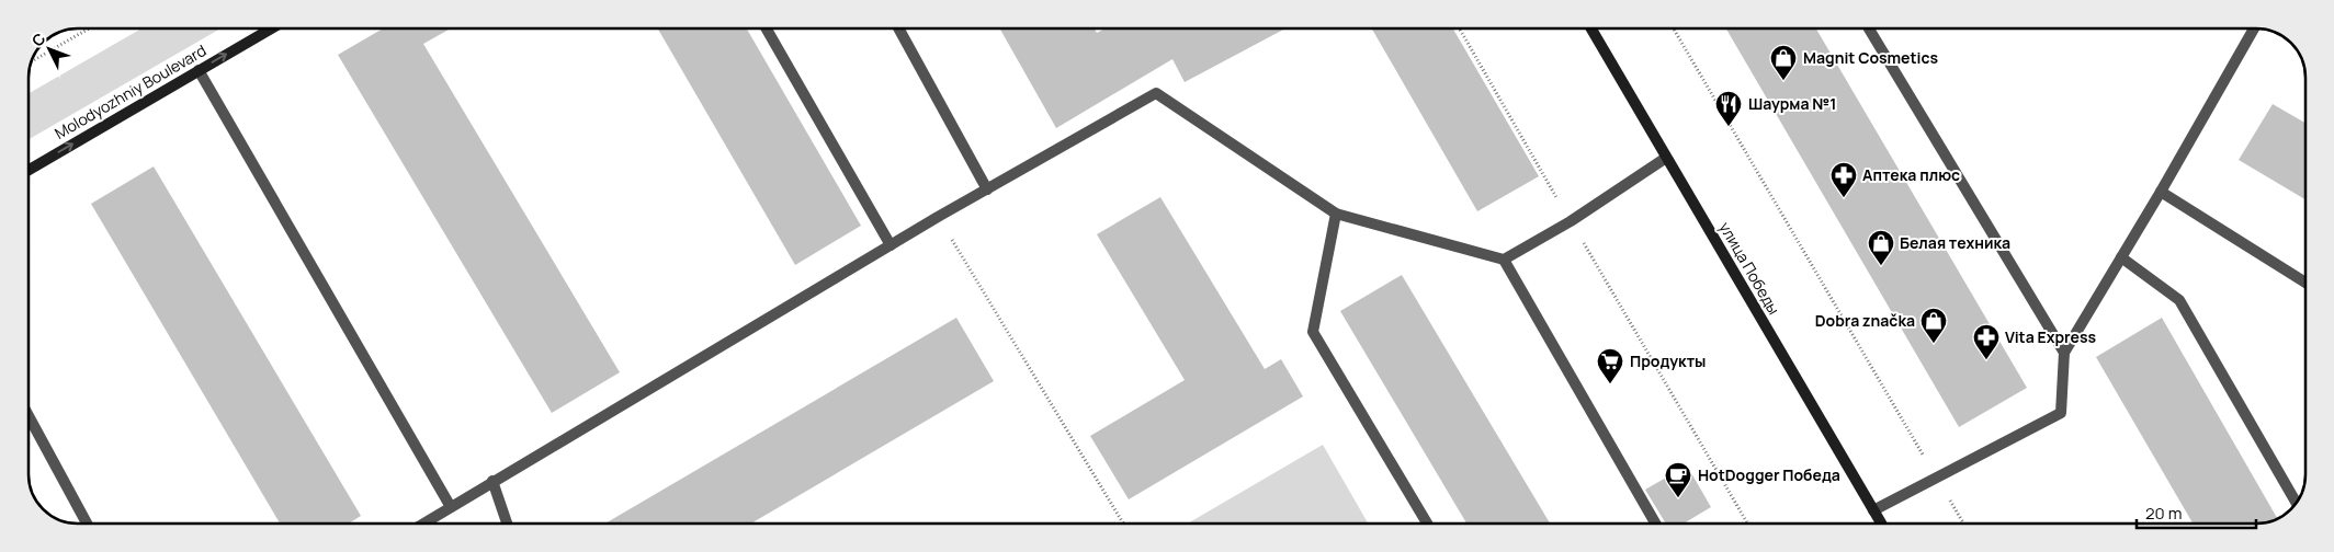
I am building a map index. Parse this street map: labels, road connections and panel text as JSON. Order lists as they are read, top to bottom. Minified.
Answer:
{"streets":{"main road":["Molodyozhniy Boulevard","улица Победы"]},"one_way":["Molodyozhniy Boulevard"],"places":{"shop":["Magnit Cosmetics","Белая техника","Dobra značka"],"restaurant":["Шаурма №1"],"pharmacy":["Аптека плюс","Vita Express"],"supermarket":["Продукты"],"cafe":["HotDogger Победа"]},"scale_bar":"20 m","north":"top left"}
